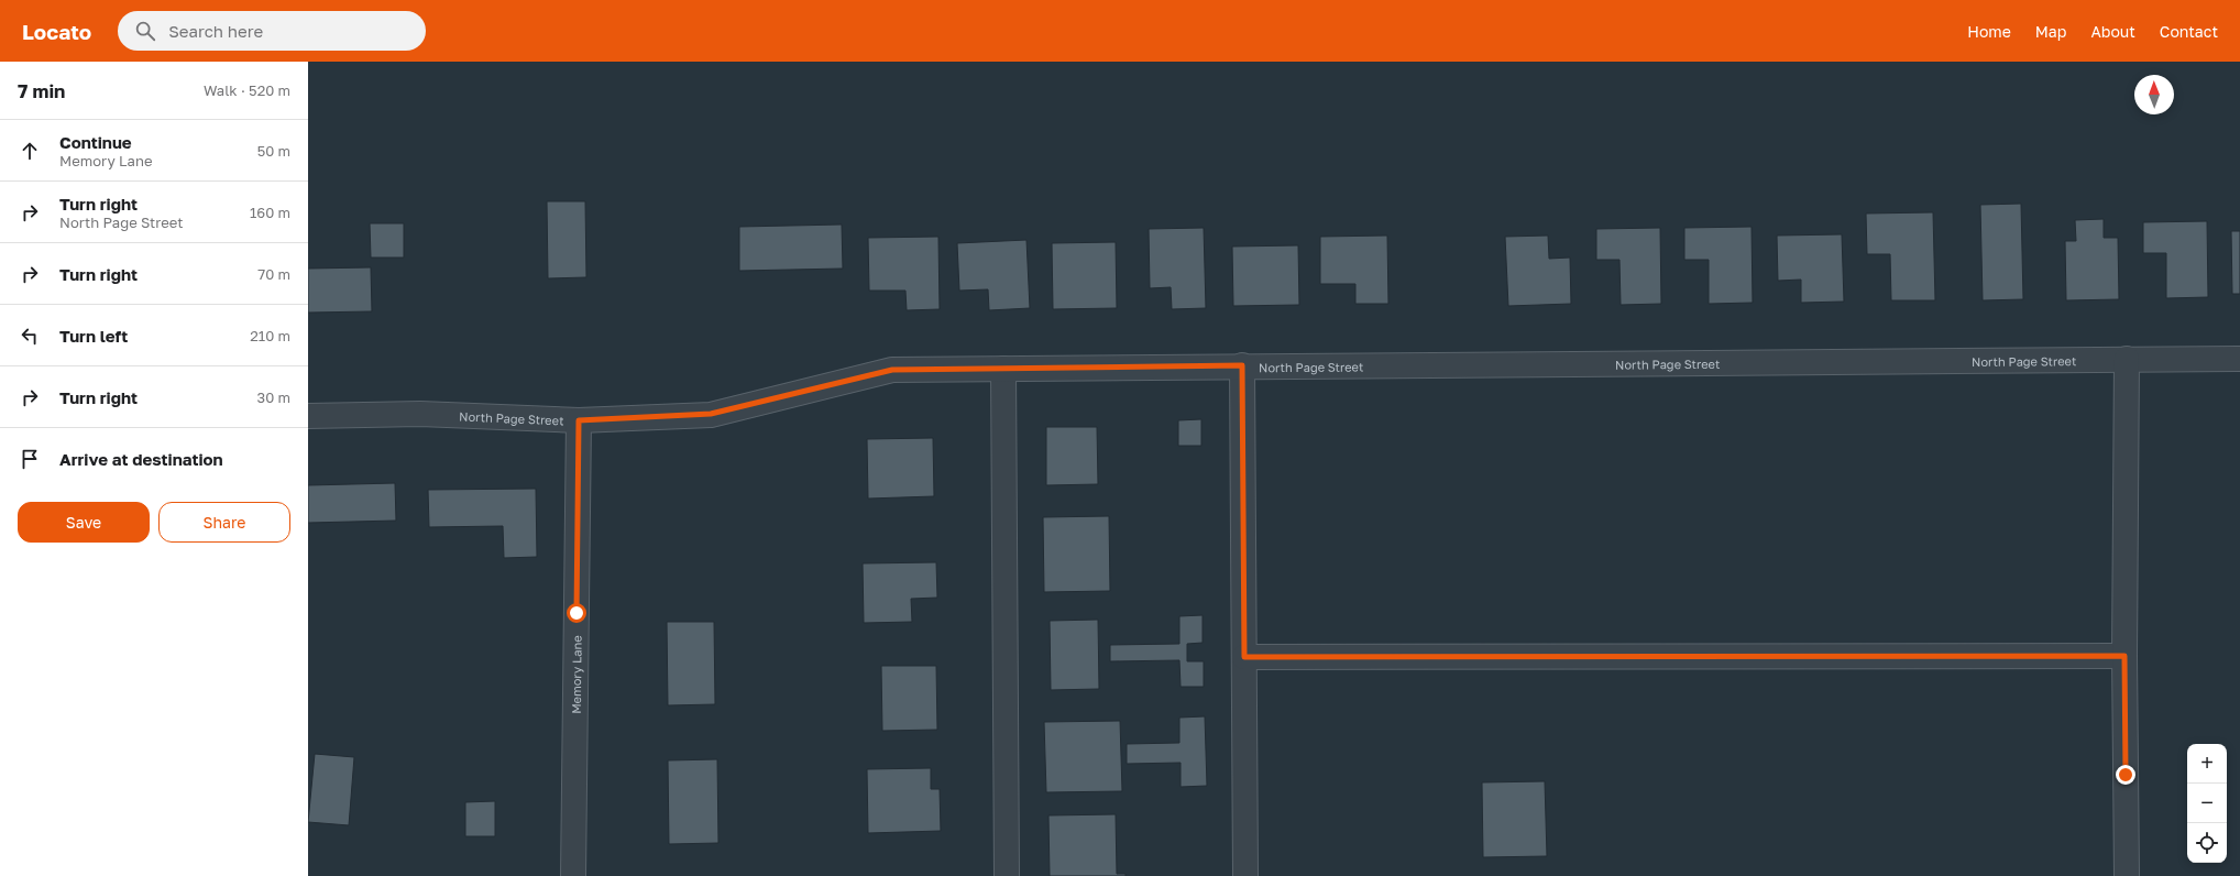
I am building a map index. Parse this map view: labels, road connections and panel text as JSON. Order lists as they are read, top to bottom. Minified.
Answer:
{"streets":{"street":["North Page Street","Memory Lane"]},"crossings":[["North Page Street","Memory Lane"]],"north":"top","page":{"header":"Locato","search":"Search here","nav":["Home","Map","About","Contact"],"heading":["7 min","Walk · 520 m"],"list":[["Continue","Memory Lane","50 m"],["Turn right","North Page Street","160 m"],["Turn right","70 m"],["Turn left","210 m"],["Turn right","30 m"],"Arrive at destination"],"buttons":["Save","Share"],"map_buttons":["+","−"]}}
